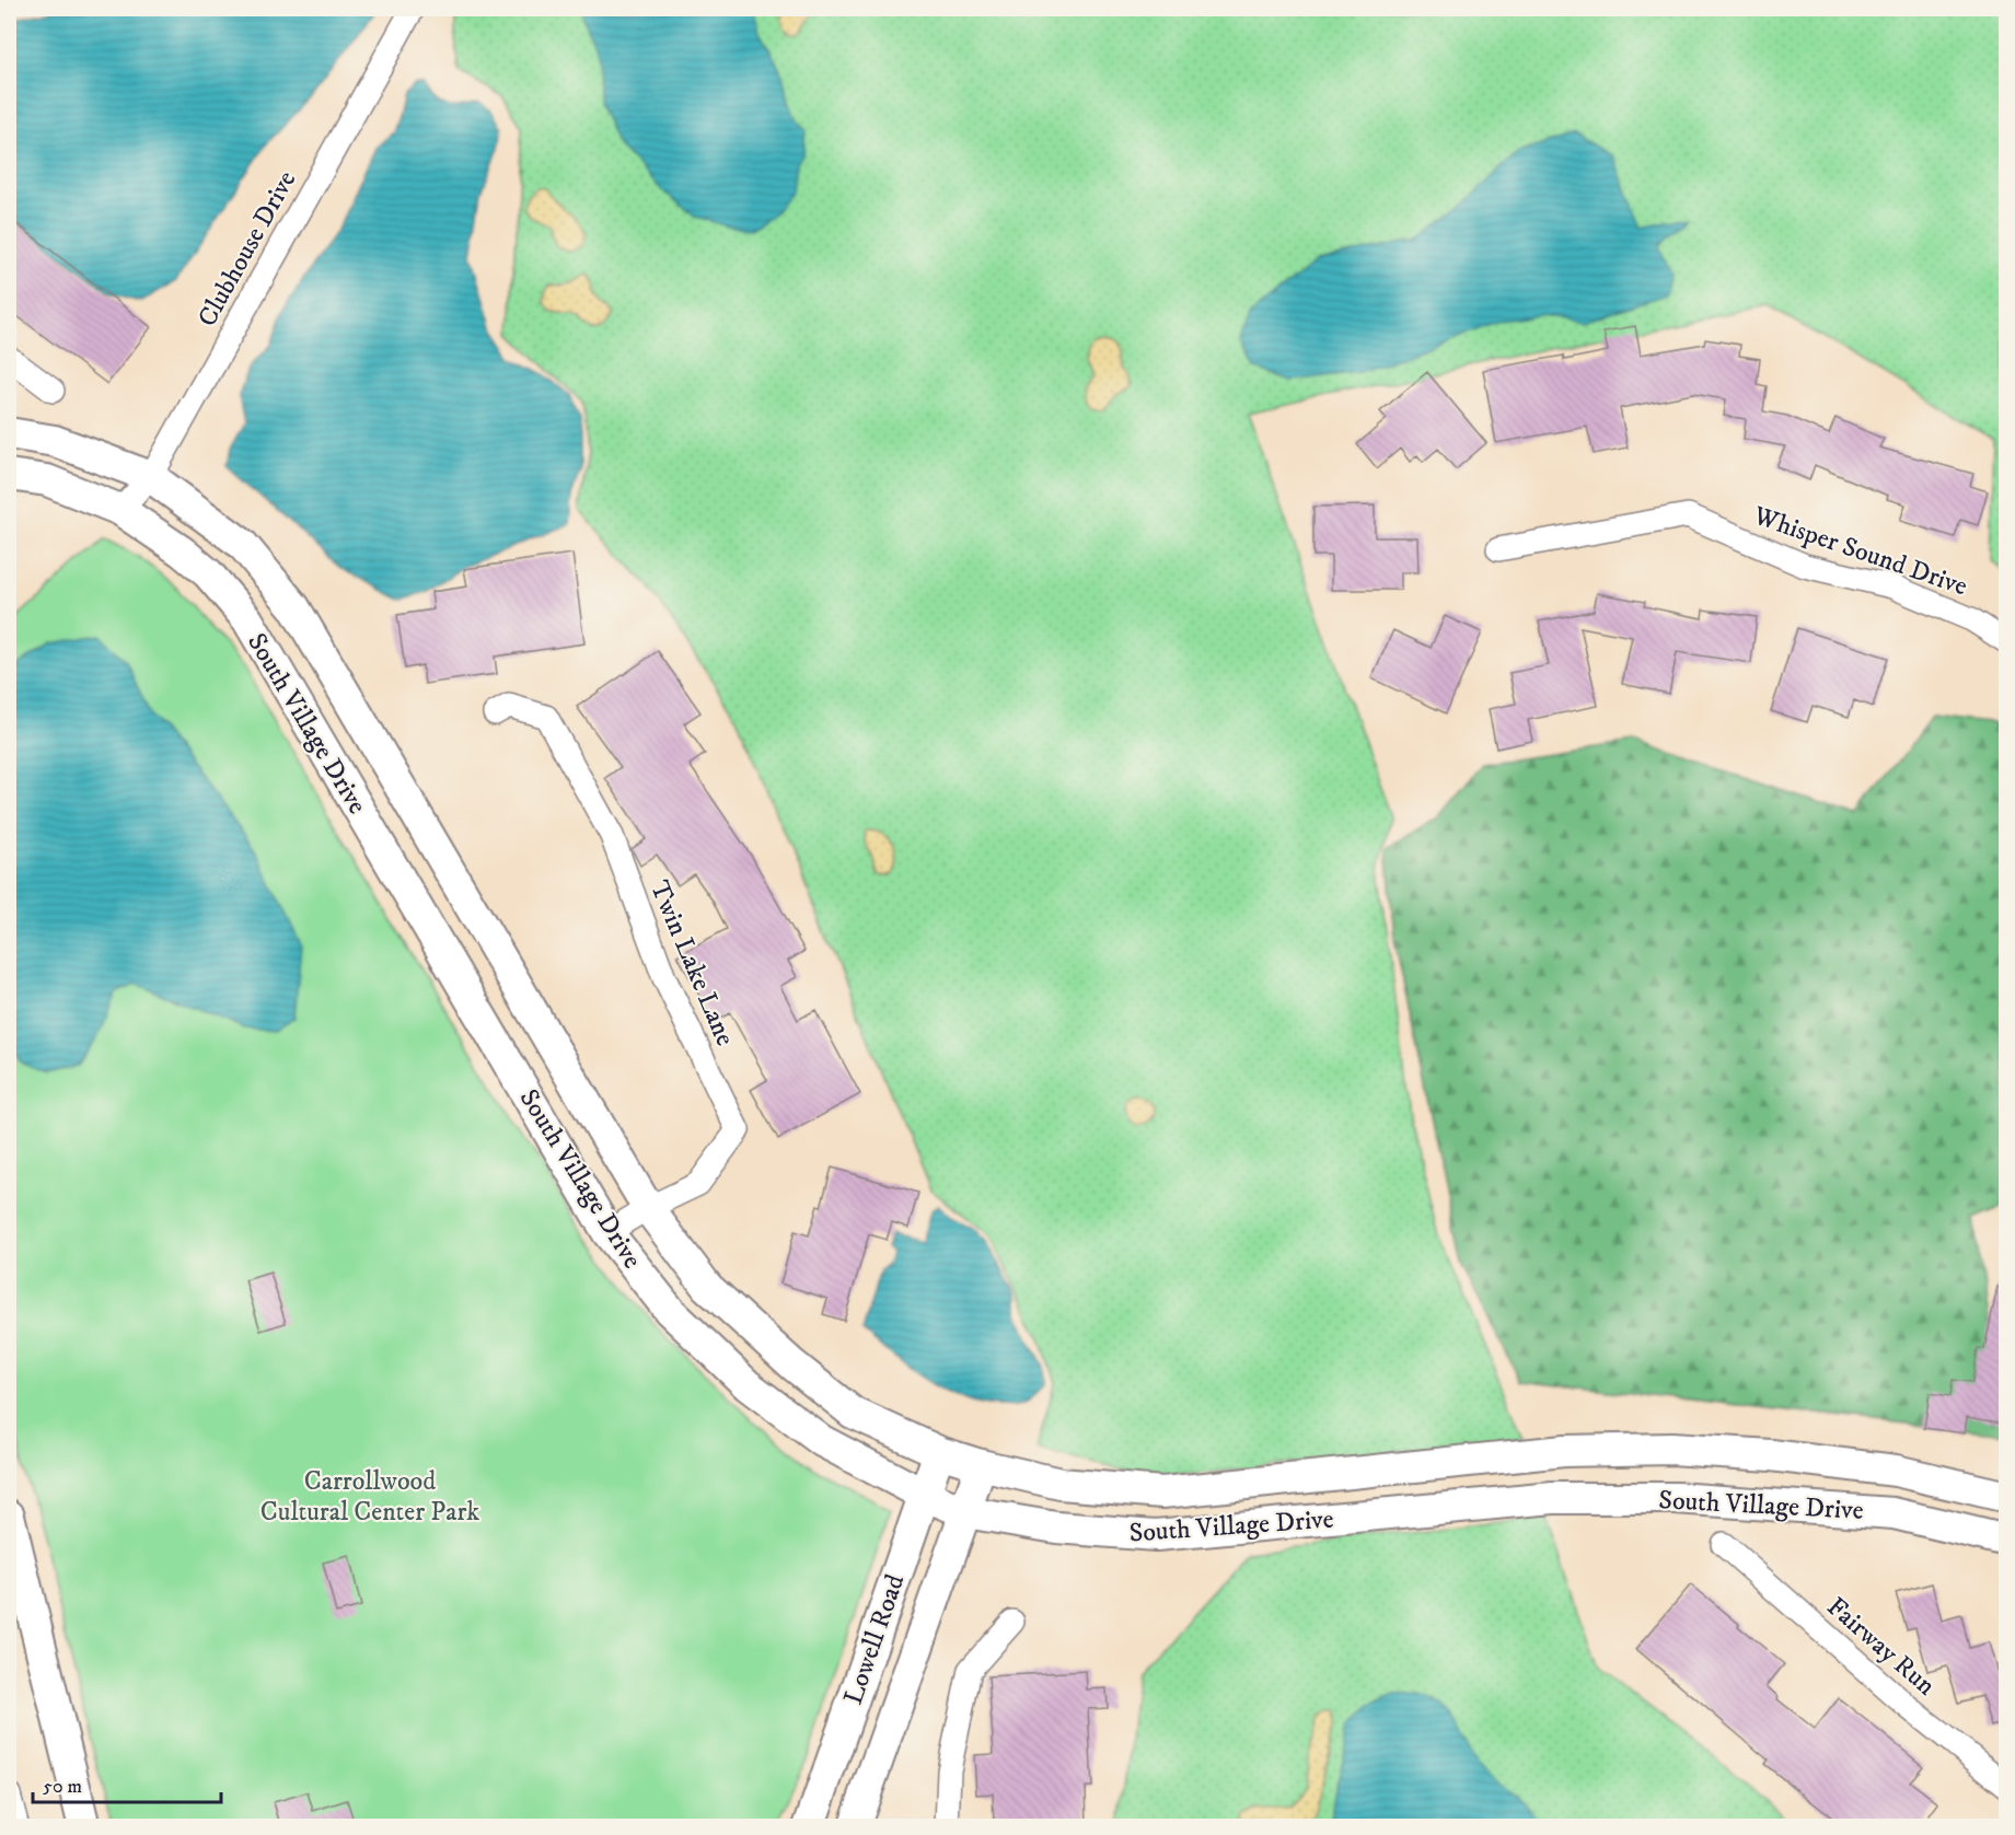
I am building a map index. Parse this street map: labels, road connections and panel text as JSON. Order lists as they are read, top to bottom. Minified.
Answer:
{"streets":{"street":["Clubhouse Drive","Whisper Sound Drive","South Village Drive","Twin Lake Lane","Lowell Road","Fairway Run"]},"crossings":[["Clubhouse Drive","South Village Drive"],["South Village Drive","Twin Lake Lane"],["South Village Drive","Lowell Road"]],"parks":["Carrollwood Cultural Center Park"],"scale_bar":"50 m"}
